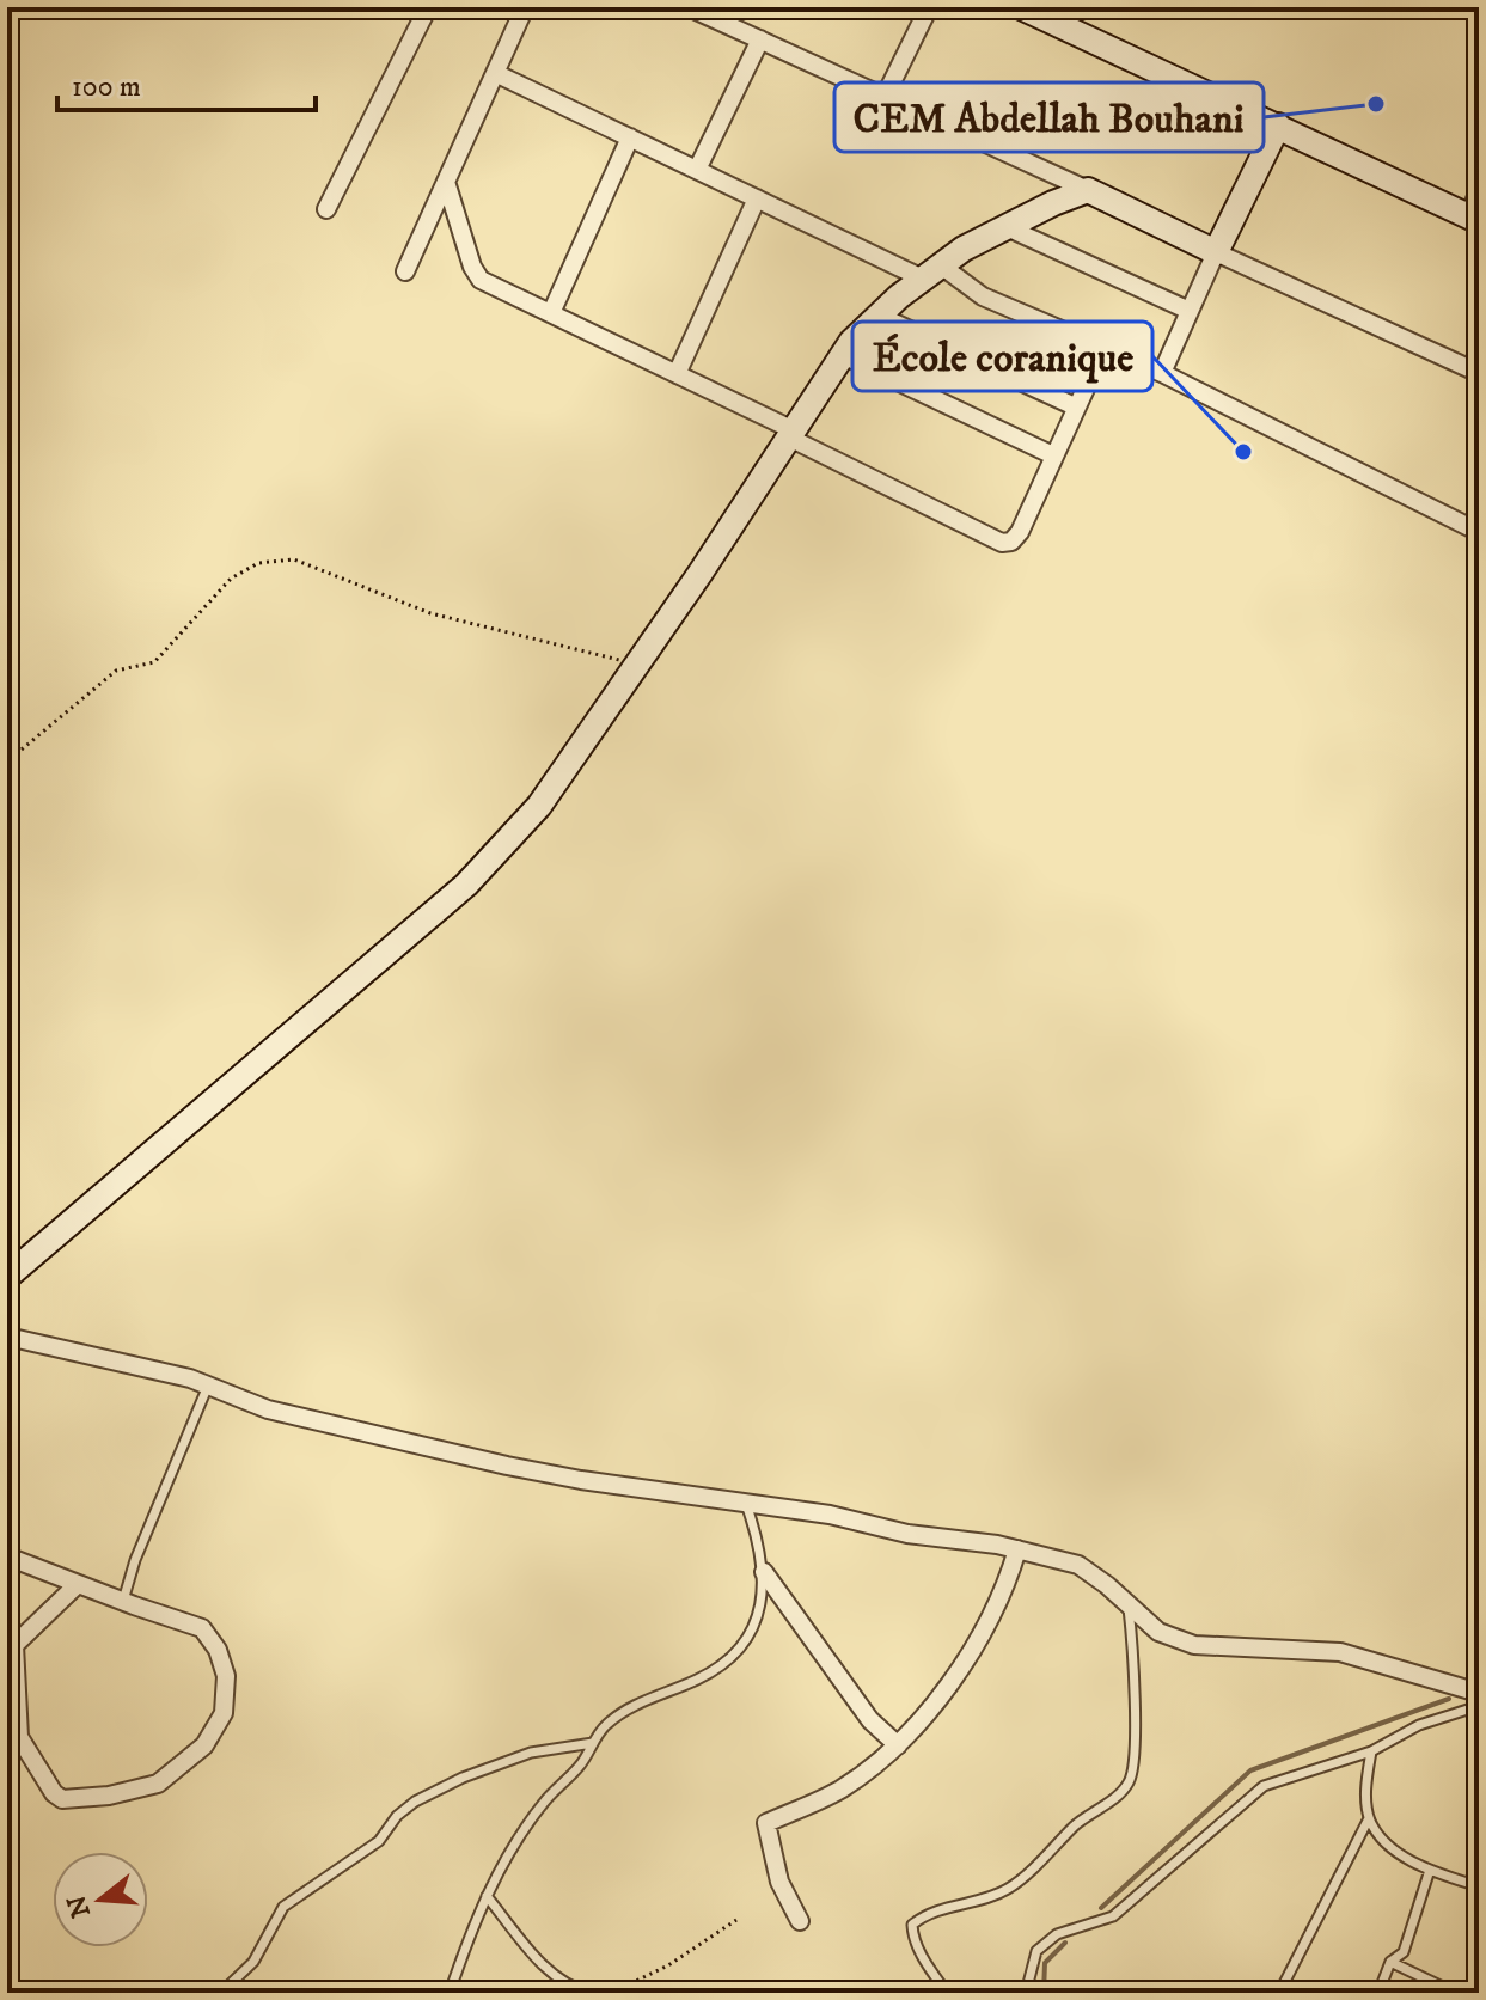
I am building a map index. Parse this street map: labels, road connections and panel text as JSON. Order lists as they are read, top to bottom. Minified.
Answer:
{"places":["CEM Abdellah Bouhani","École coranique"],"scale_bar":"100 m","north":"left"}
